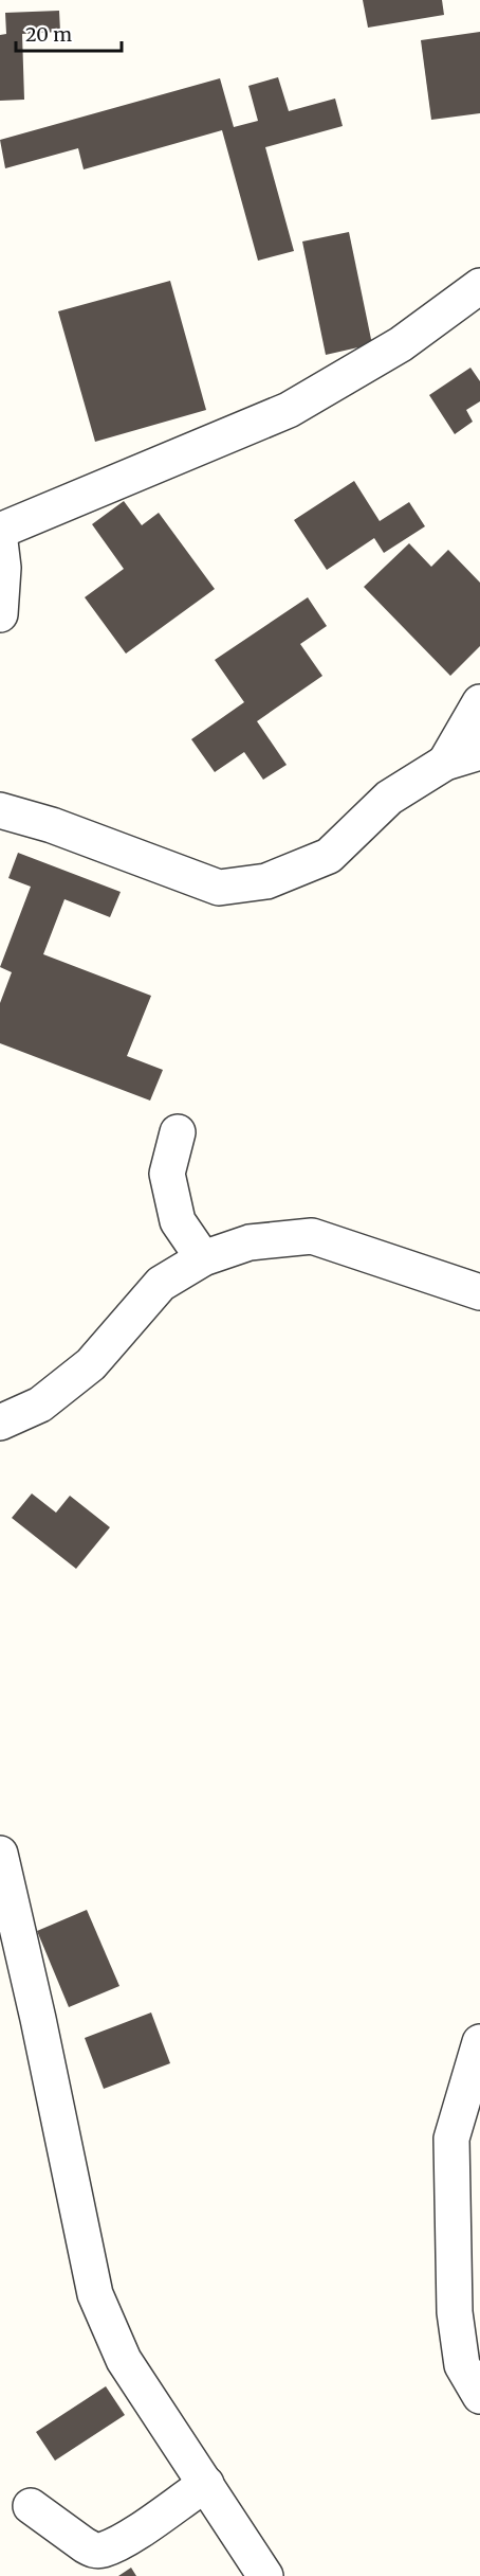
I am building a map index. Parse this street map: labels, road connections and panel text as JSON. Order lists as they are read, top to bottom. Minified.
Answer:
{"scale_bar":"20 m"}
